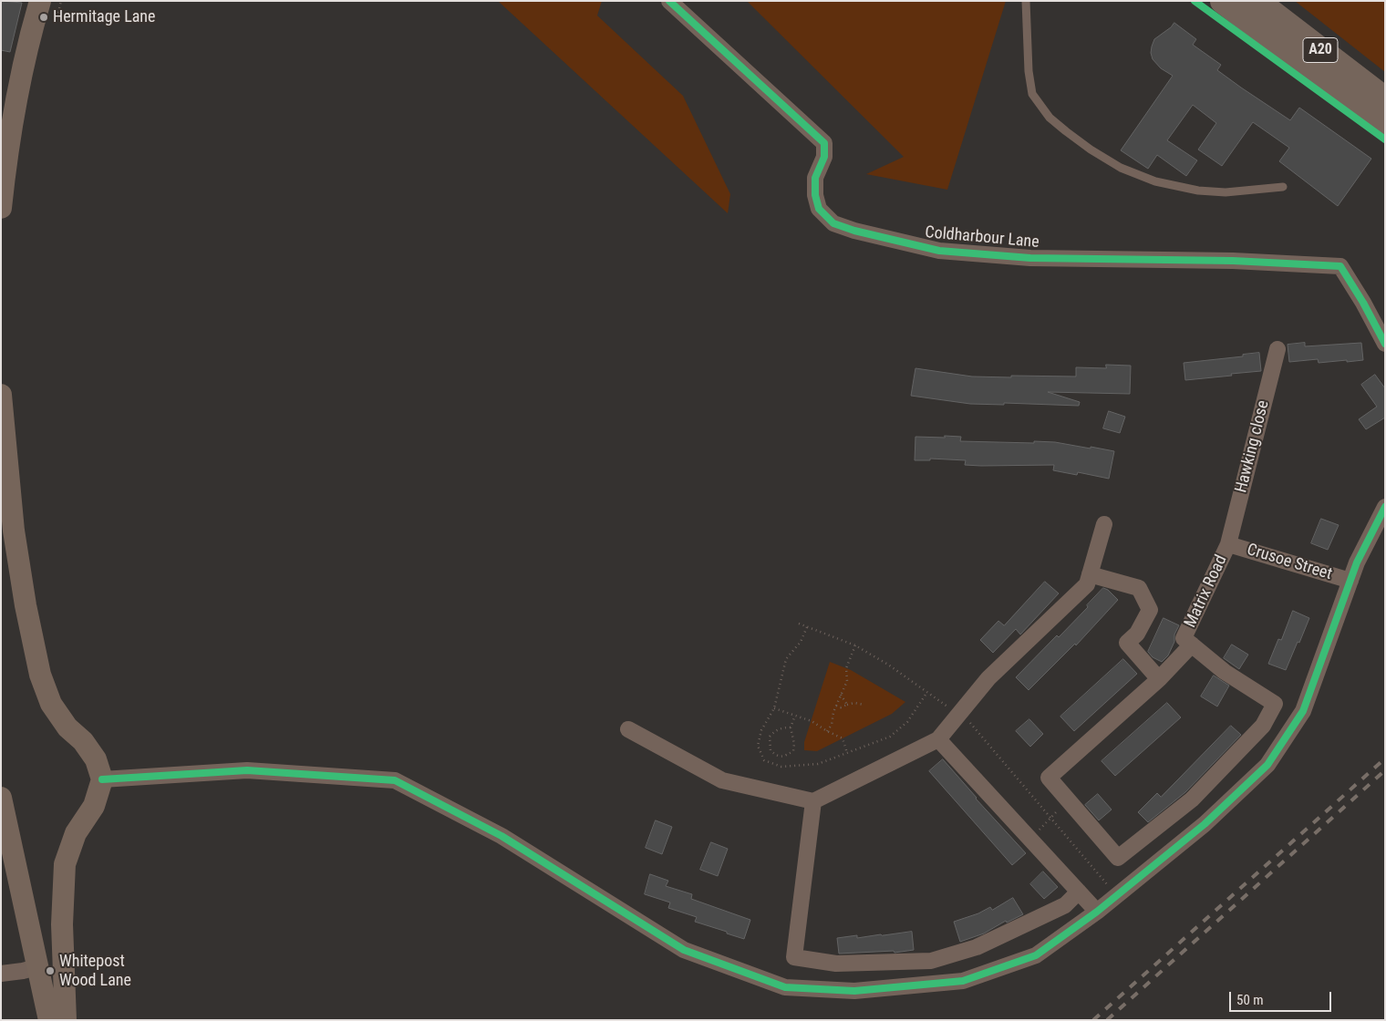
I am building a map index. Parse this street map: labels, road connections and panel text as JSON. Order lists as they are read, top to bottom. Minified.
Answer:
{"streets":{"main road":["A20"],"street":["Coldharbour Lane","Hawking close","Crusoe Street","Matrix Road"]},"crossings":[["Hawking close","Crusoe Street"],["Hawking close","Matrix Road"],["Crusoe Street","Matrix Road"]],"places":["Hermitage Lane","Whitepost Wood Lane"],"scale_bar":"50 m"}
